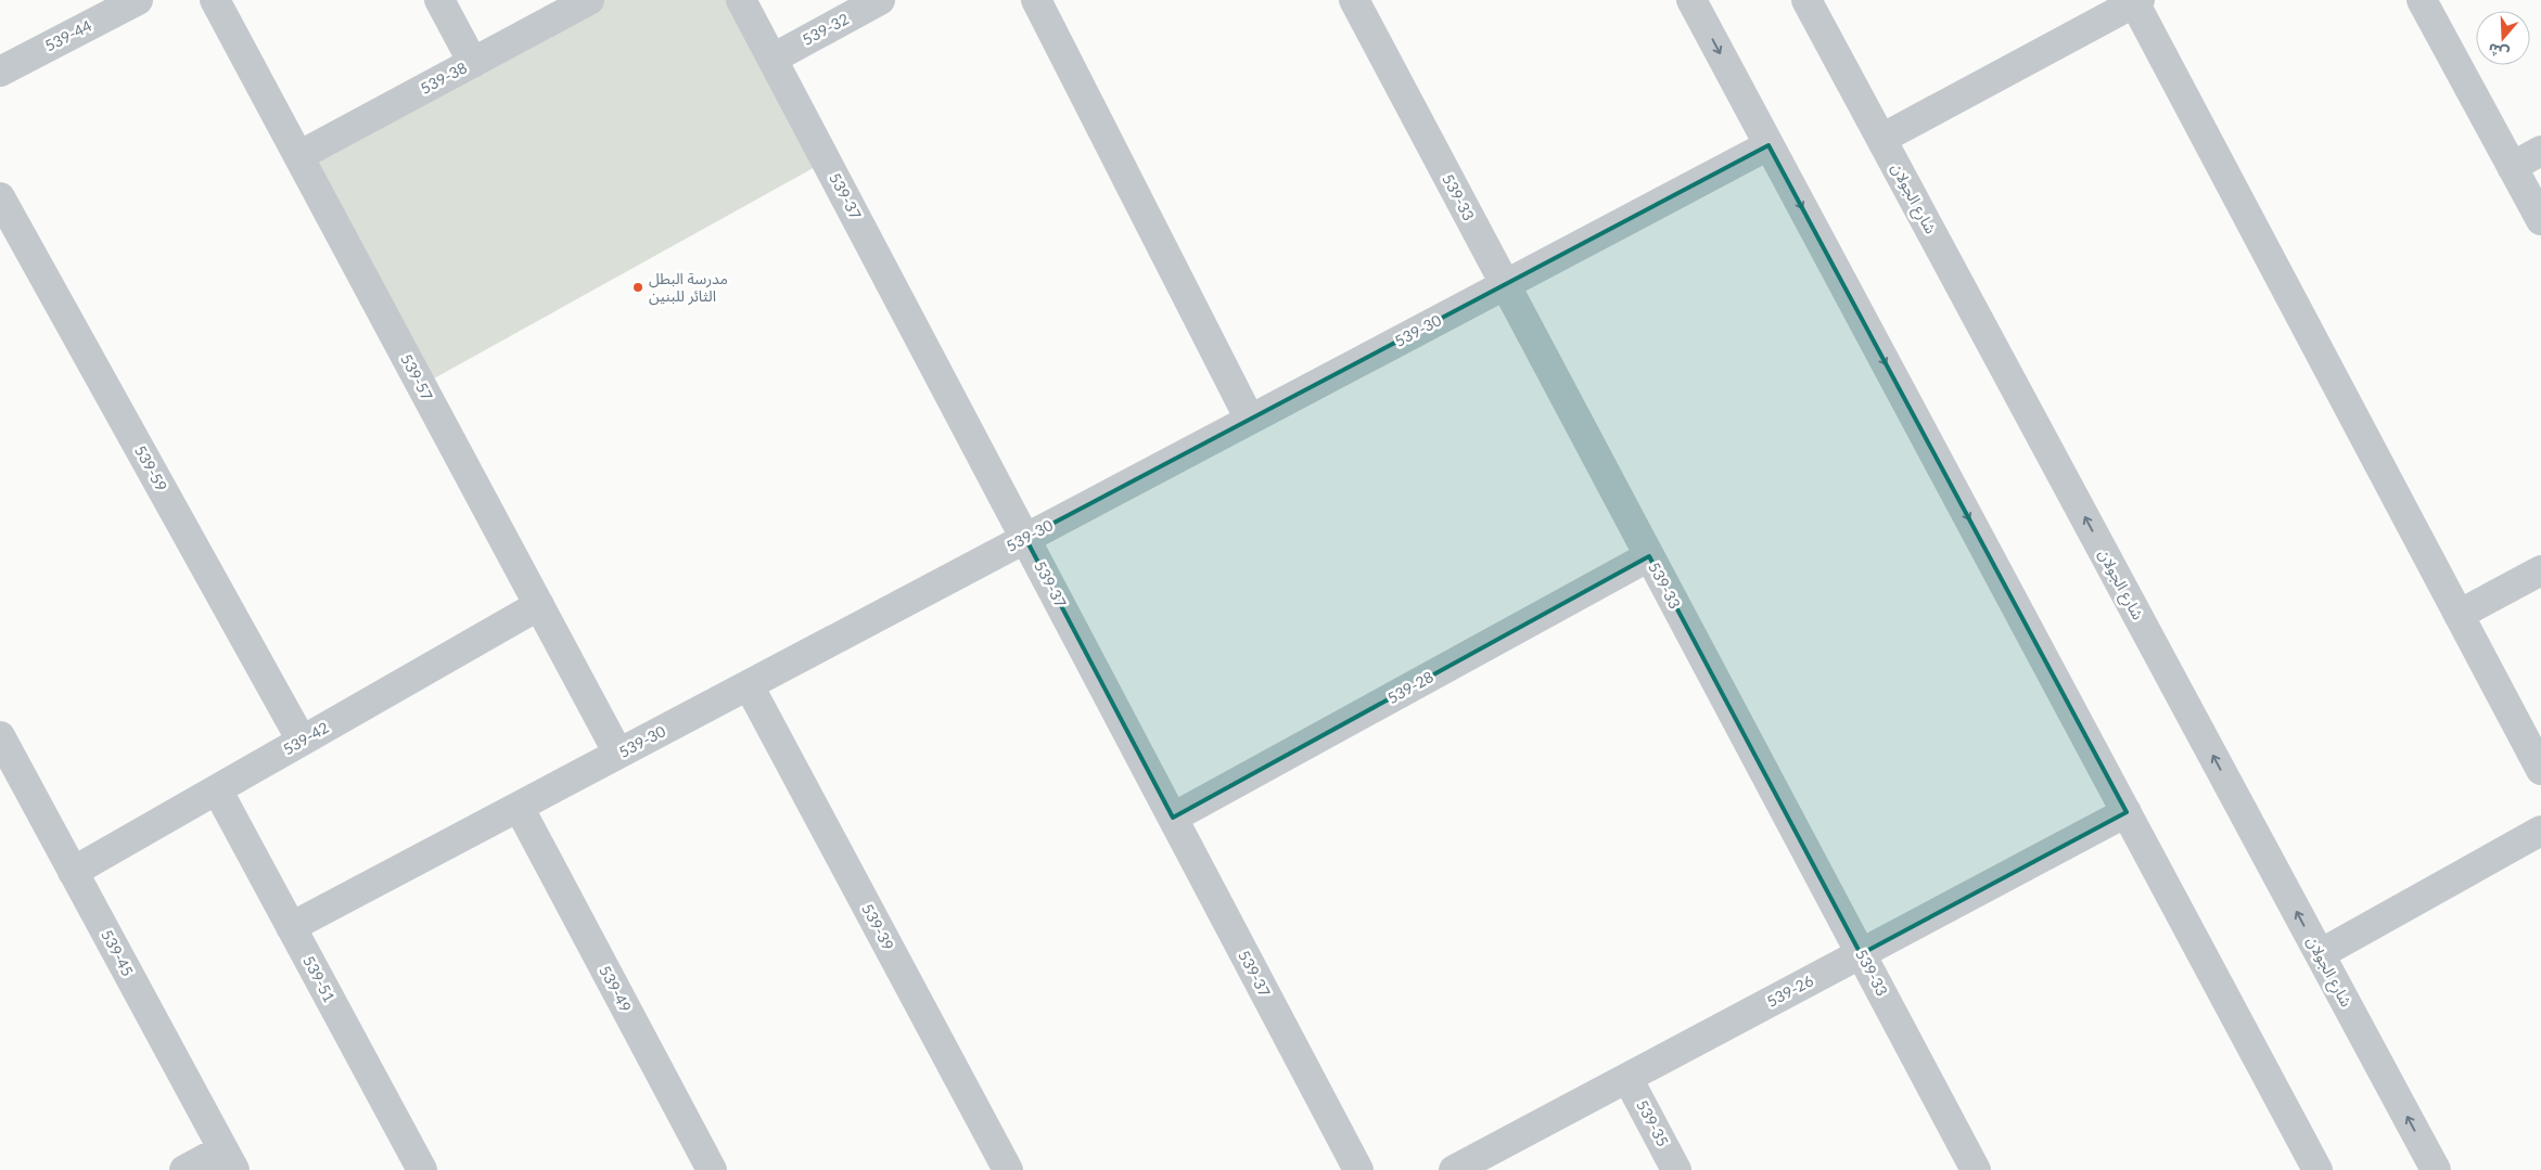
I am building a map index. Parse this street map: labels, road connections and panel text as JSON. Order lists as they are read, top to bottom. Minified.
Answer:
{"streets":{"street":["539-32","539-44","539-38","539-37","539-33","شارع الجولان","539-30","539-57","539-59","539-28","539-42","539-39","539-45","539-51","539-49","539-26","539-35"]},"crossings":[["539-32","539-37"],["539-38","539-57"],["539-37","539-30"],["539-37","539-28"],["539-33","539-30"],["539-33","539-28"],["539-33","539-26"],["539-30","539-57"],["539-30","539-39"],["539-30","539-51"],["539-30","539-49"],["539-57","539-42"],["539-59","539-42"],["539-42","539-45"],["539-42","539-51"],["539-26","539-35"]],"places":["مدرسة البطل الثائر للبنين"],"north":"bottom"}
